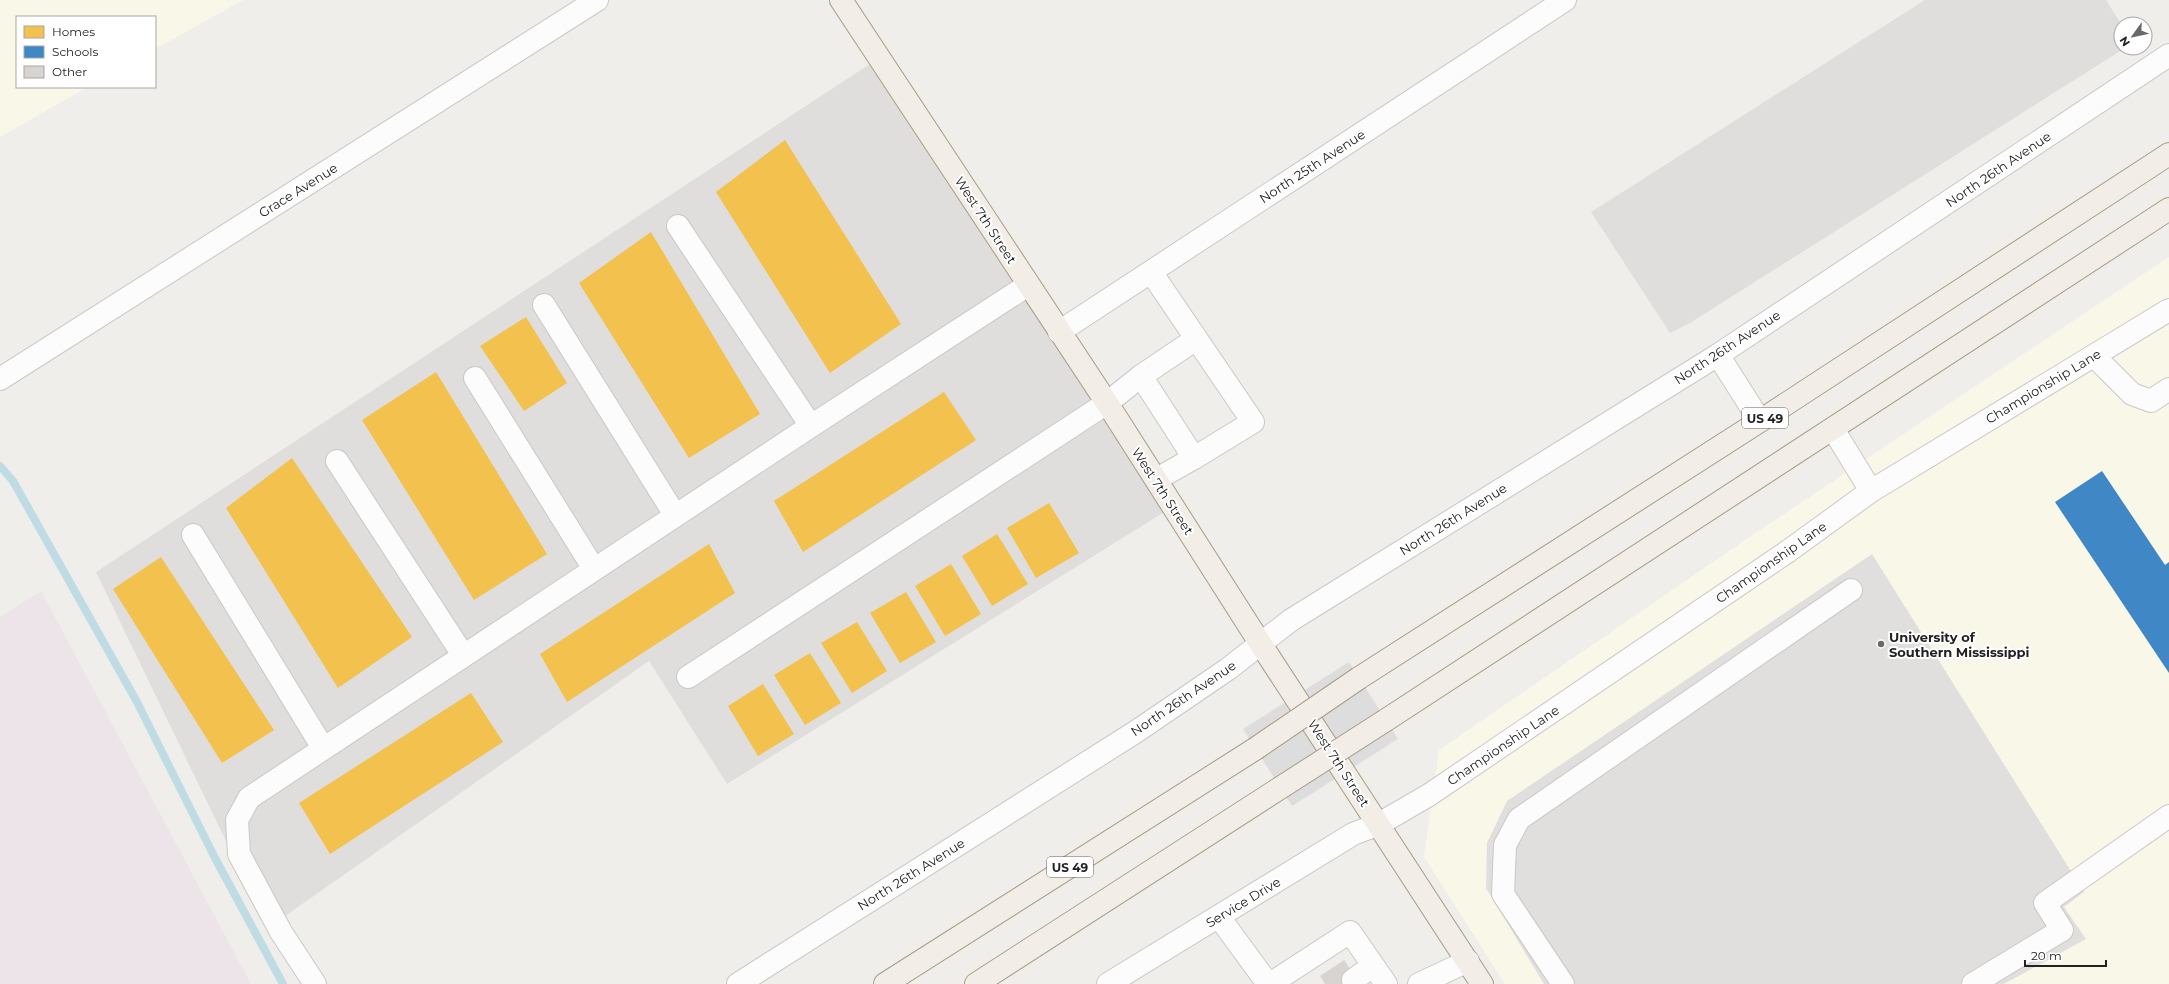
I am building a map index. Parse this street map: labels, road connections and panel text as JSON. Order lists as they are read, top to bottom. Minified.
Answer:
{"streets":{"main road":["West 7th Street","US 49"],"street":["North 25th Avenue","North 26th Avenue","Grace Avenue","Championship Lane","Service Drive"]},"crossings":[["North 25th Avenue","West 7th Street"],["North 26th Avenue","West 7th Street"],["West 7th Street","Championship Lane"],["West 7th Street","Service Drive"],["Championship Lane","Service Drive"]],"places":["University of Southern Mississippi"],"legend":["Homes","Schools","Other"],"scale_bar":"20 m","north":"bottom left"}
